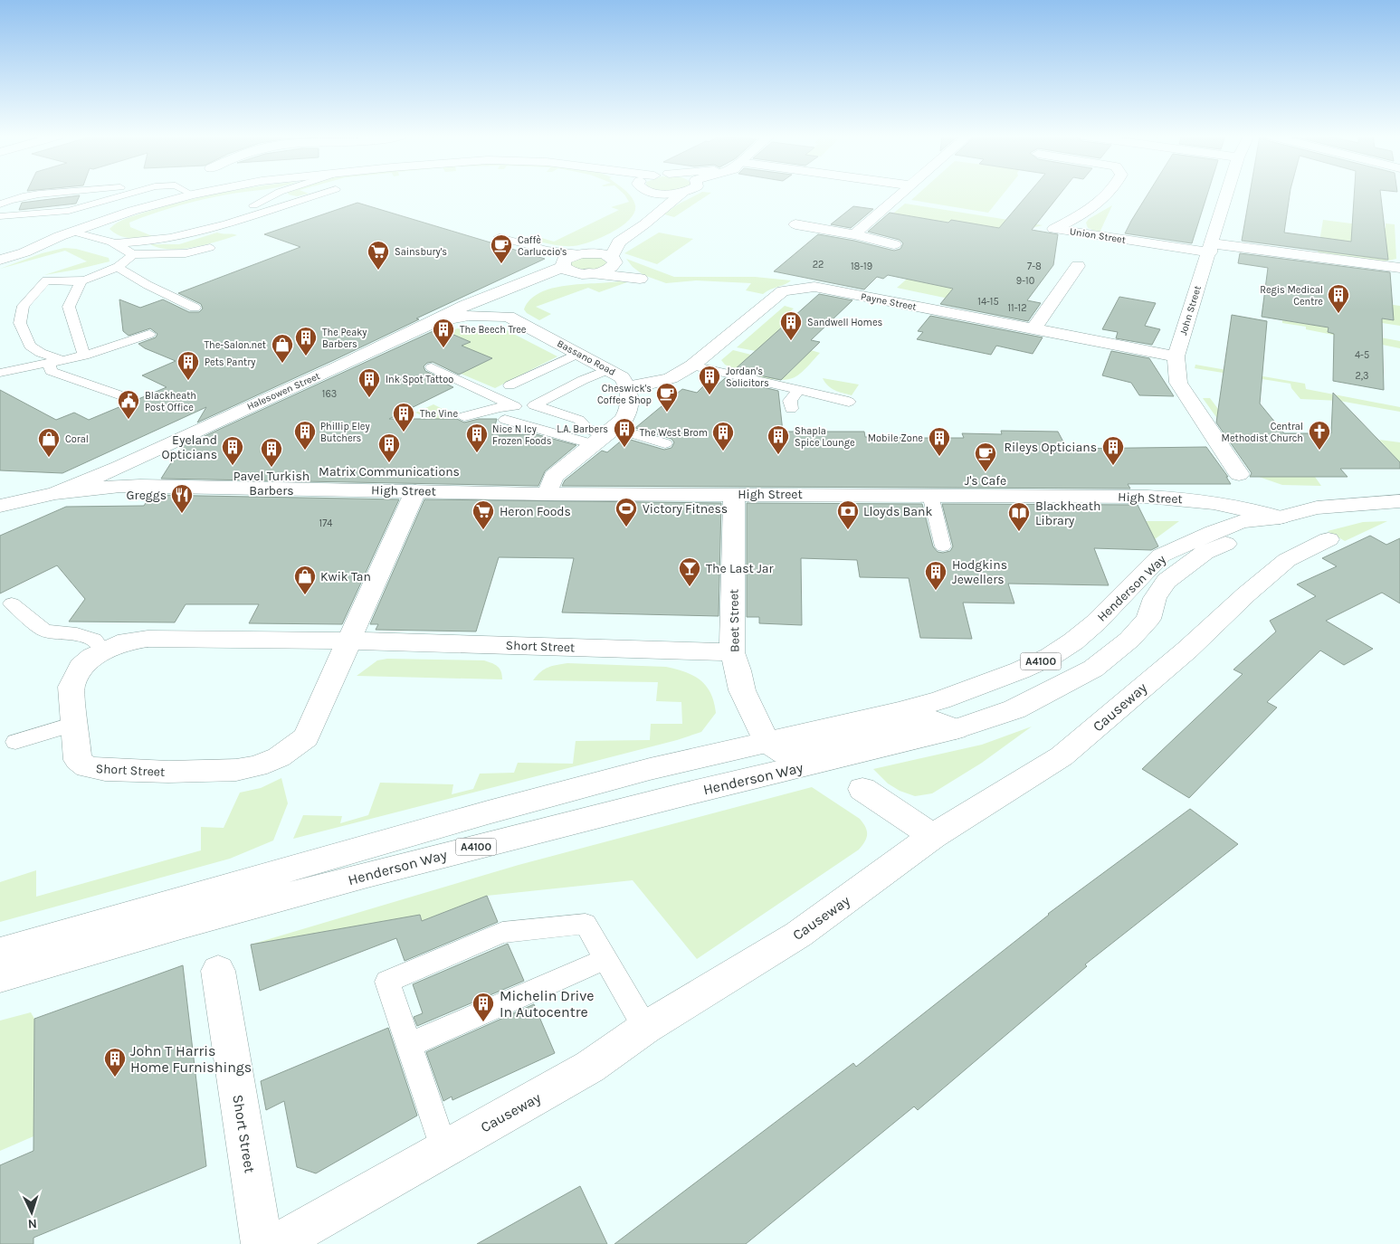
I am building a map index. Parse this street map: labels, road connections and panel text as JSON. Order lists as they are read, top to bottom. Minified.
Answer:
{"streets":{"street":["Union Street","Payne Street","John Street","Bassano Road","Halesowen Street","High Street","Henderson Way","Beet Street","Short Street","A4100","Causeway"]},"crossings":[["Union Street","John Street"],["Payne Street","John Street"],["Payne Street","Bassano Road"],["Bassano Road","Halesowen Street"],["Bassano Road","High Street"],["Halesowen Street","High Street"],["High Street","Henderson Way"],["High Street","Beet Street"],["High Street","Short Street"],["High Street","A4100"],["Henderson Way","Beet Street"],["Henderson Way","A4100"],["Beet Street","Short Street"]],"places":{"cafe":["Caffè Carluccio's","Cheswick's Coffee Shop","J's Cafe"],"supermarket":["Sainsbury's","Heron Foods"],"building":["Regis Medical Centre","Sandwell Homes","The Beech Tree","The Peaky Barbers","Pets Pantry","Jordan's Solicitors","Ink Spot Tattoo","The Vine","L.A. Barbers","Phillip Eley Butchers","The West Brom","Nice N Icy Frozen Foods","Shapla Spice Lounge","Mobile Zone","Matrix Communications","Eyeland Opticians","Rileys Opticians","Pavel Turkish Barbers","Hodgkins Jewellers","Michelin Drive In Autocentre","John T Harris Home Furnishings"],"shop":["The-Salon.net","Coral","Kwik Tan"],"public building":["Blackheath Post Office"],"church":["Central Methodist Church"],"restaurant":["Greggs"],"sports":["Victory Fitness"],"bank":["Lloyds Bank"],"library":["Blackheath Library"],"bar":["The Last Jar"]},"house_numbers":["22","18-19","7-8","9-10","14-15","11-12","4-5","2,3","163","174"],"north":"bottom"}
